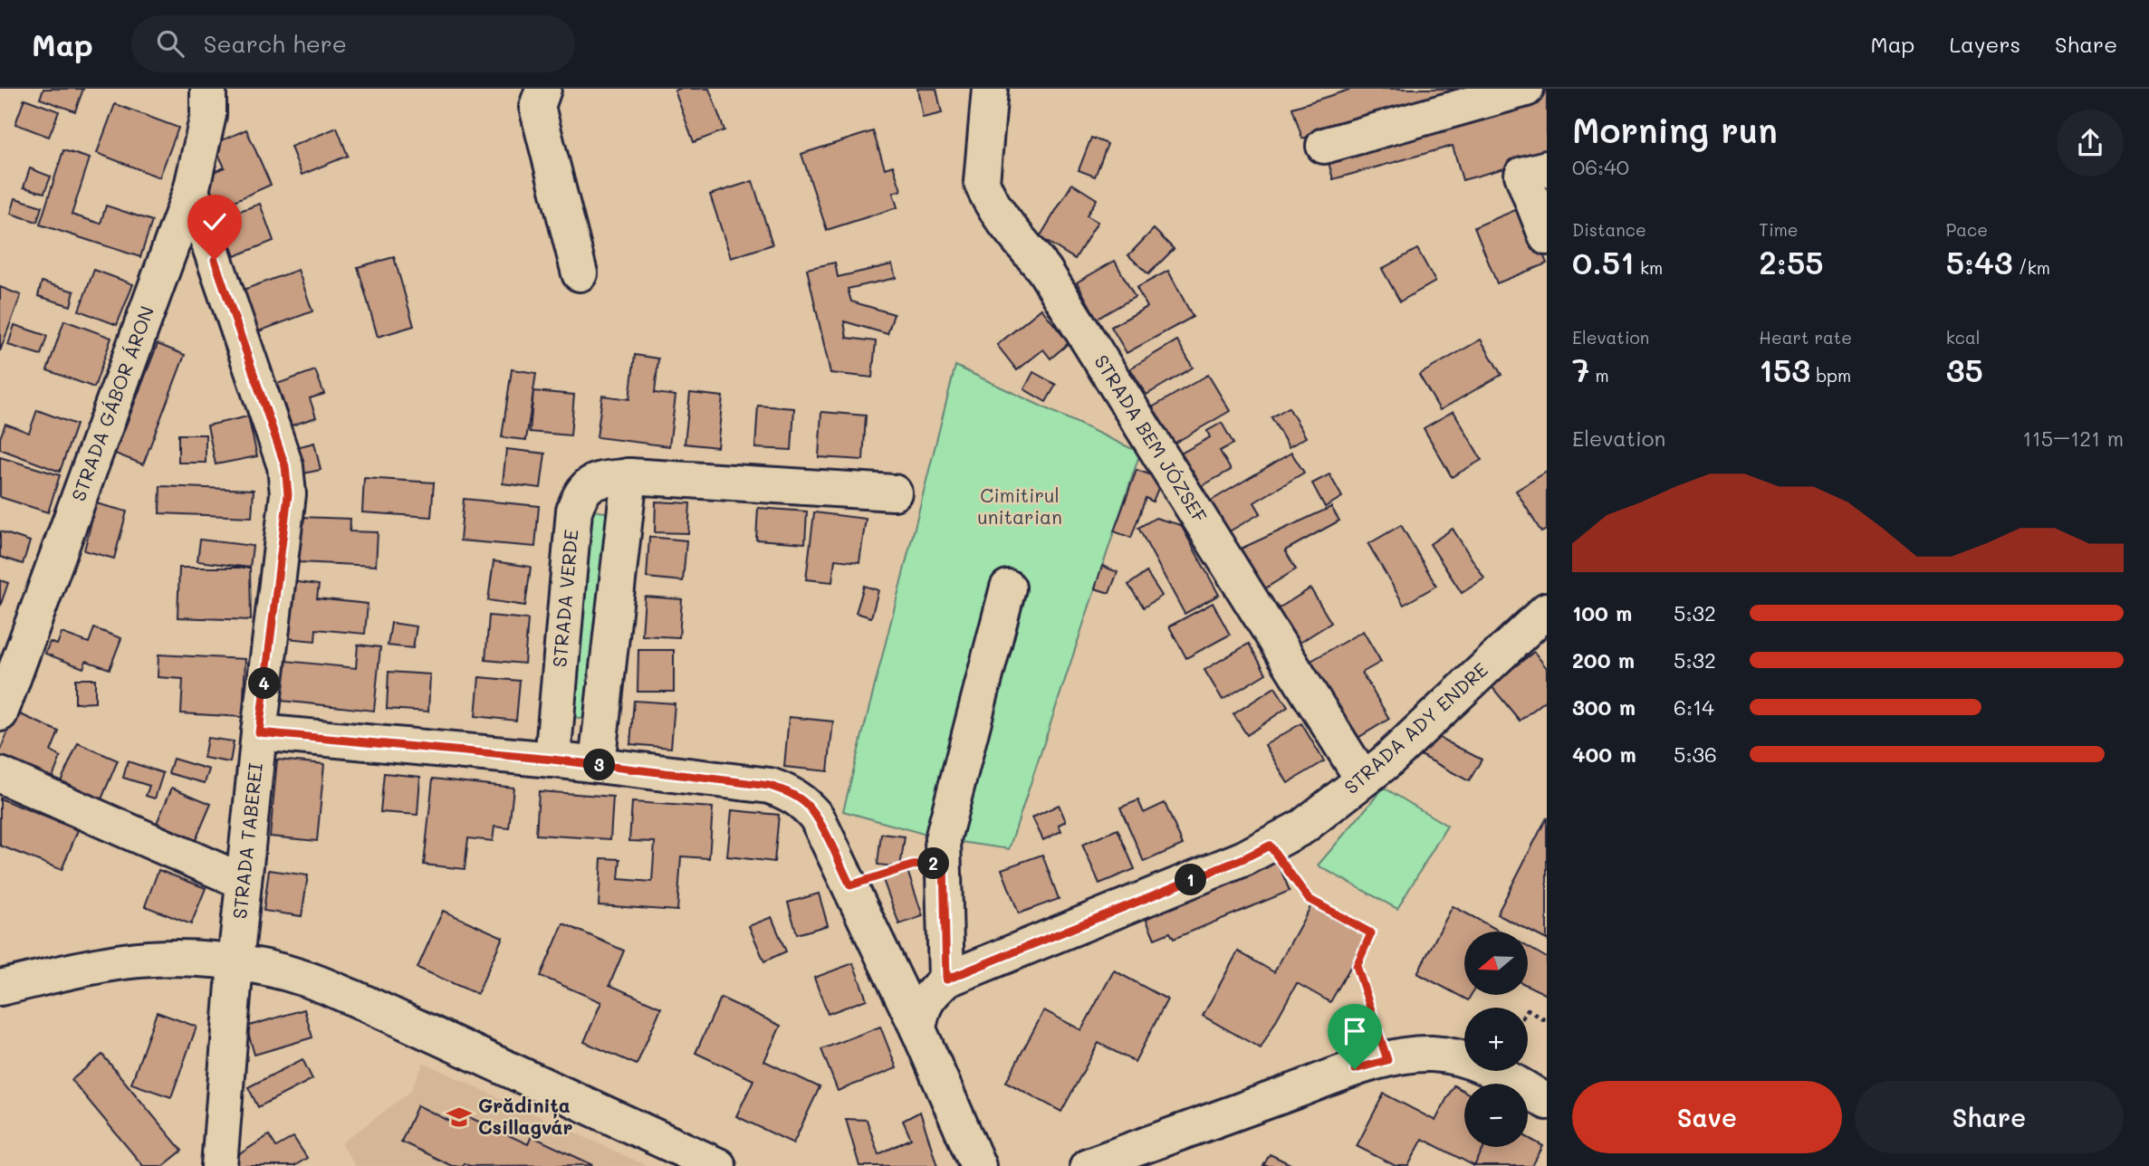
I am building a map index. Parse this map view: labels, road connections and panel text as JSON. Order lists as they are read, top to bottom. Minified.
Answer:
{"streets":{"street":["STRADA GÁBOR ÁRON","STRADA BEM JÓZSEF","STRADA VERDE","STRADA ADY ENDRE","STRADA TABEREI"]},"crossings":[["STRADA GÁBOR ÁRON","STRADA TABEREI"],["STRADA BEM JÓZSEF","STRADA ADY ENDRE"]],"parks":["Cimitirul unitarian"],"places":{"school or university":["Grădinița Csillagvár"]},"north":"left","page":{"header":"Map","search":"Search here","nav":["Map","Layers","Share"],"heading":["Morning run","06:40"],"stats":[["Distance","0.51 km"],["Time","2:55"],["Pace","5:43 /km"],["Elevation","7 m"],["Heart rate","153 bpm"],["kcal","35"]],"chart":["Elevation","115–121 m"],"list":[{"name":"100 m","note":"5:32"},{"name":"200 m","note":"5:32"},{"name":"300 m","note":"6:14"},{"name":"400 m","note":"5:36"}],"pins":["4","3","2","1"],"map_buttons":["+","−"],"buttons":["Save","Share"]}}
